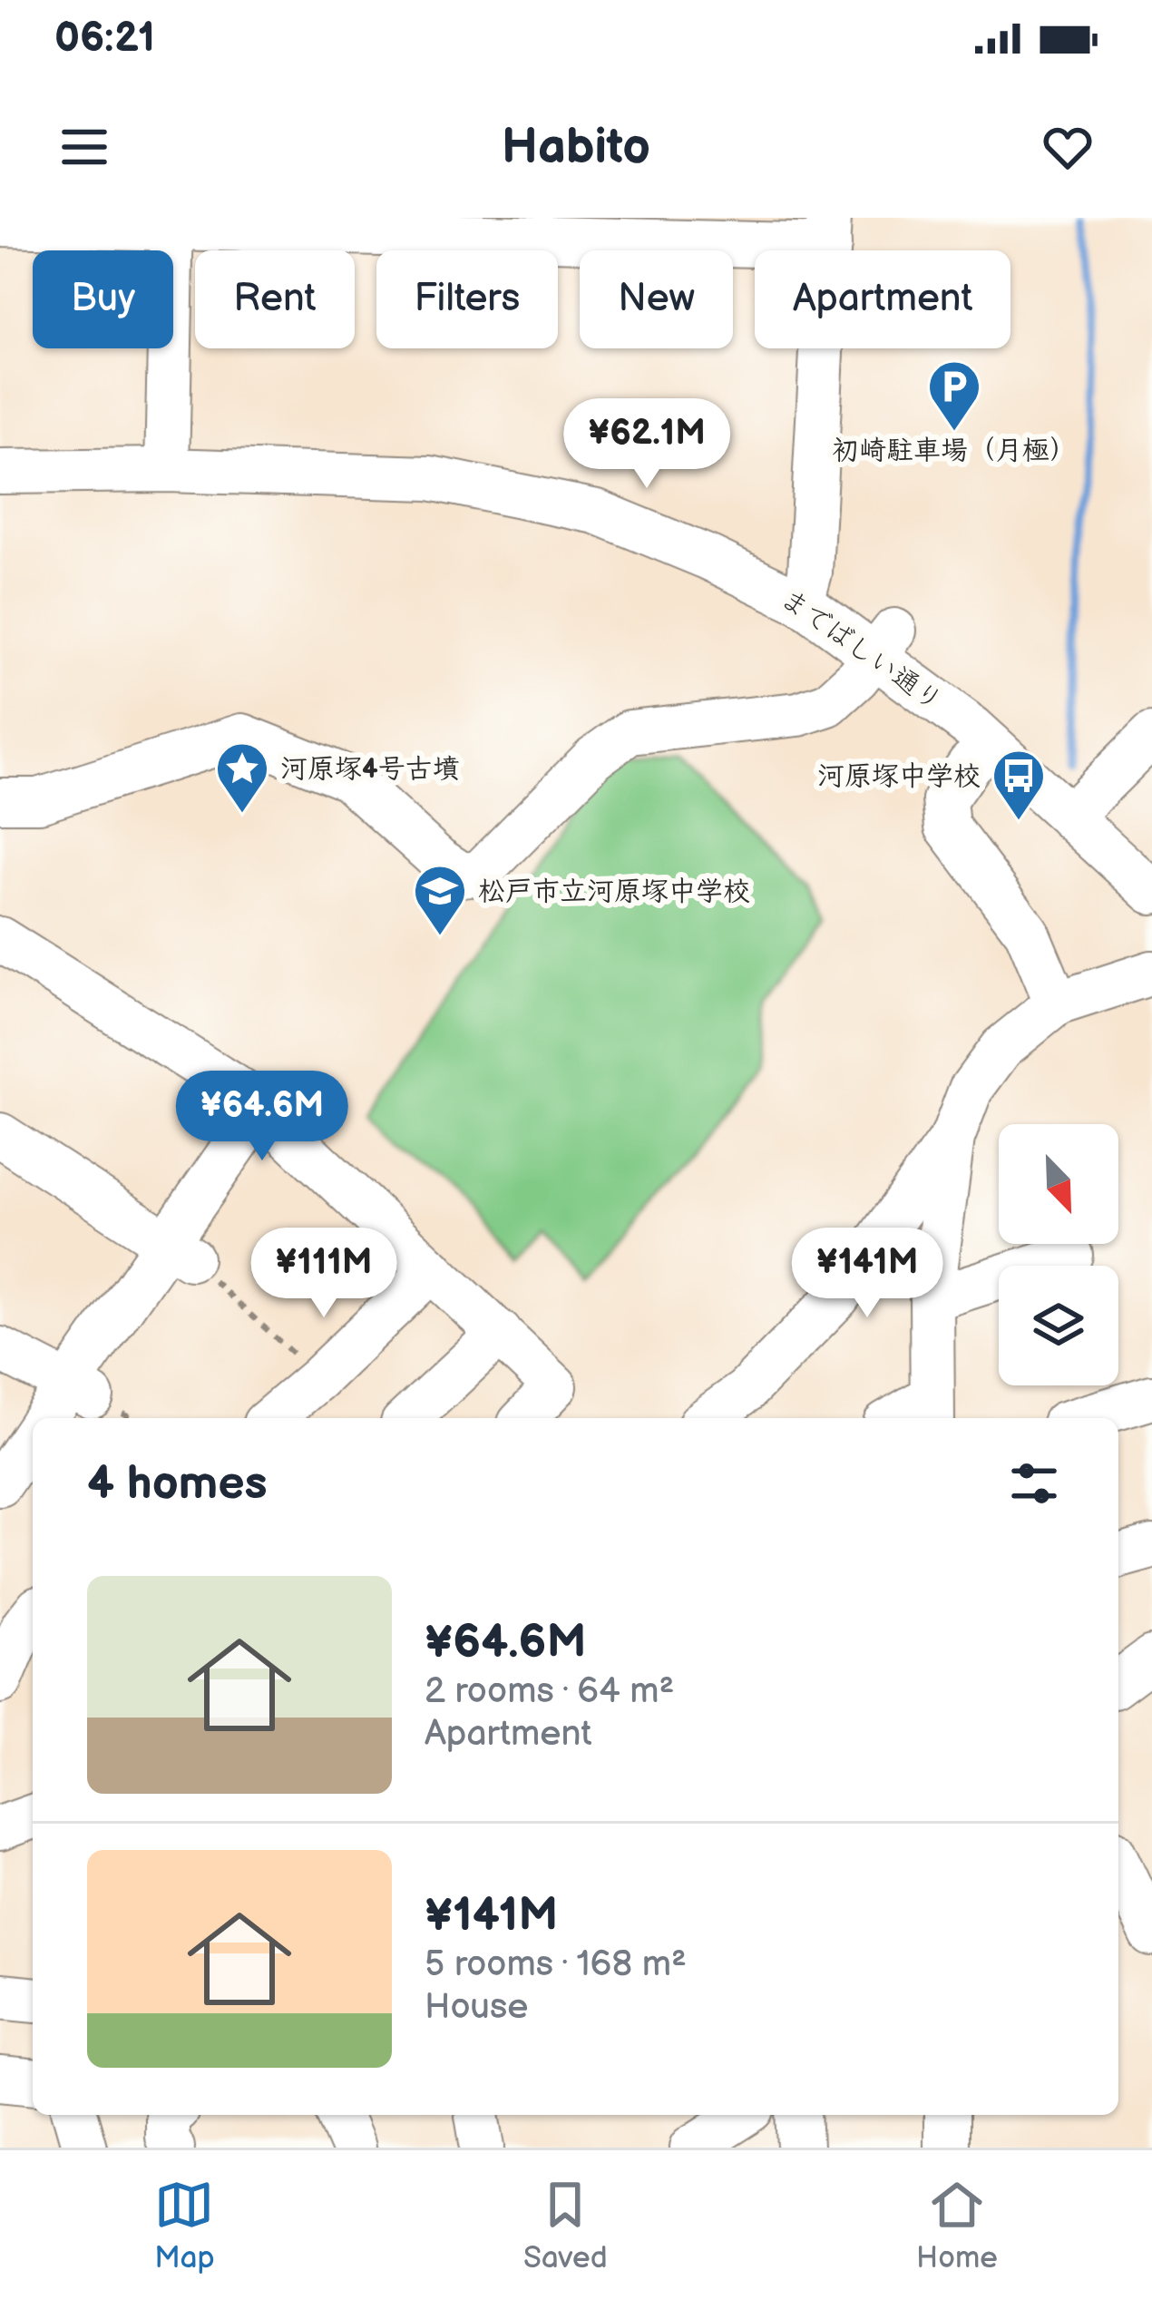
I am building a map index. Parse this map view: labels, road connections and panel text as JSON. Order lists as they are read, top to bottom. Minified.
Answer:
{"streets":{"street":["までばしい通り"]},"places":{"parking":["初崎駐車場（月極）"],"place":["河原塚4号古墳"],"bus stop":["河原塚中学校"],"school or university":["松戸市立河原塚中学校"]},"north":"bottom right","page":{"status":"06:21","header":"Habito","chip":["Buy","Rent","Filters","New","Apartment"],"price":["¥62.1M","¥64.6M","¥111M","¥141M"],"heading":"4 homes","list":[{"name":"¥64.6M","note":"2 rooms · 64 m² · Apartment"},{"name":"¥141M","note":"5 rooms · 168 m² · House"}],"tabs":["Map","Saved","Home"]}}
